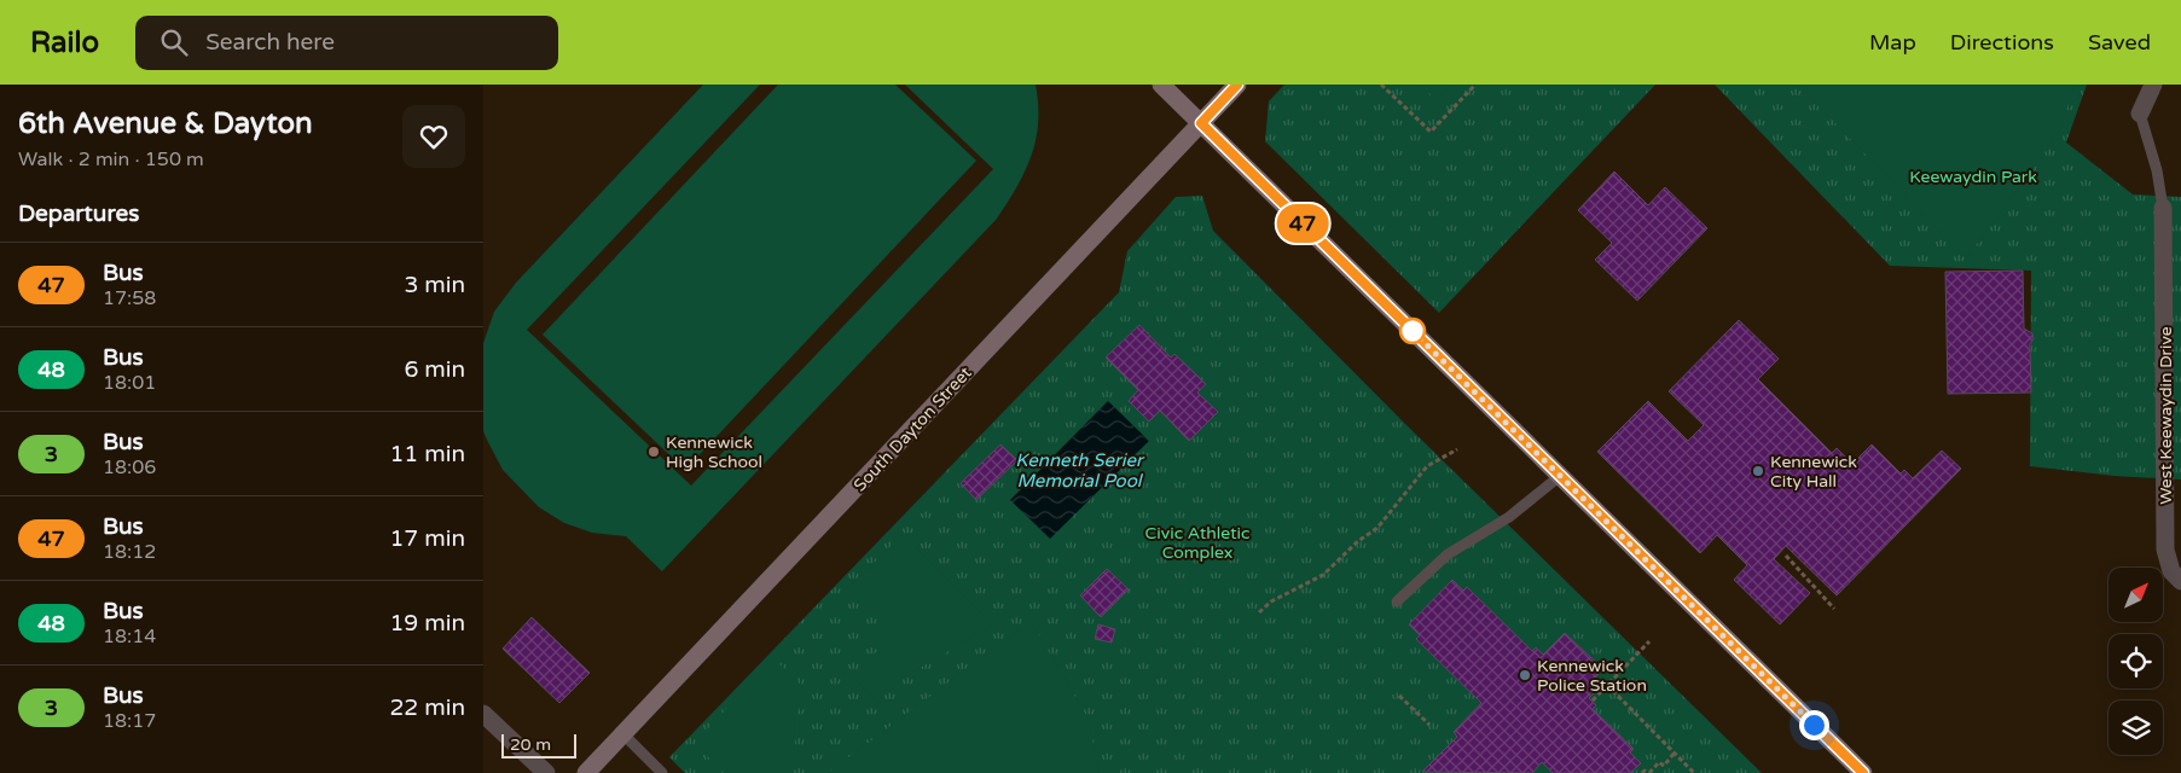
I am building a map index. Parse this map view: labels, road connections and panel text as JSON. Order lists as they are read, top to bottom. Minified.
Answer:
{"streets":{"street":["West Keewaydin Drive","South Dayton Street"]},"water":["Kenneth Serier Memorial Pool"],"parks":["Keewaydin Park","Civic Athletic Complex"],"places":["Kennewick High School","Kennewick City Hall","Kennewick Police Station"],"lines":["bus line 47"],"scale_bar":"20 m","north":"top right","page":{"header":"Railo","search":"Search here","nav":["Map","Directions","Saved"],"heading":[["6th Avenue & Dayton","Walk · 2 min · 150 m"],"Departures"],"on_map":"47","list":[{"mark":"47","name":"Bus","note":"17:58","value":"3 min"},{"mark":"48","name":"Bus","note":"18:01","value":"6 min"},{"mark":"3","name":"Bus","note":"18:06","value":"11 min"},{"mark":"47","name":"Bus","note":"18:12","value":"17 min"},{"mark":"48","name":"Bus","note":"18:14","value":"19 min"},{"mark":"3","name":"Bus","note":"18:17","value":"22 min"}],"scale":"20 m"}}
